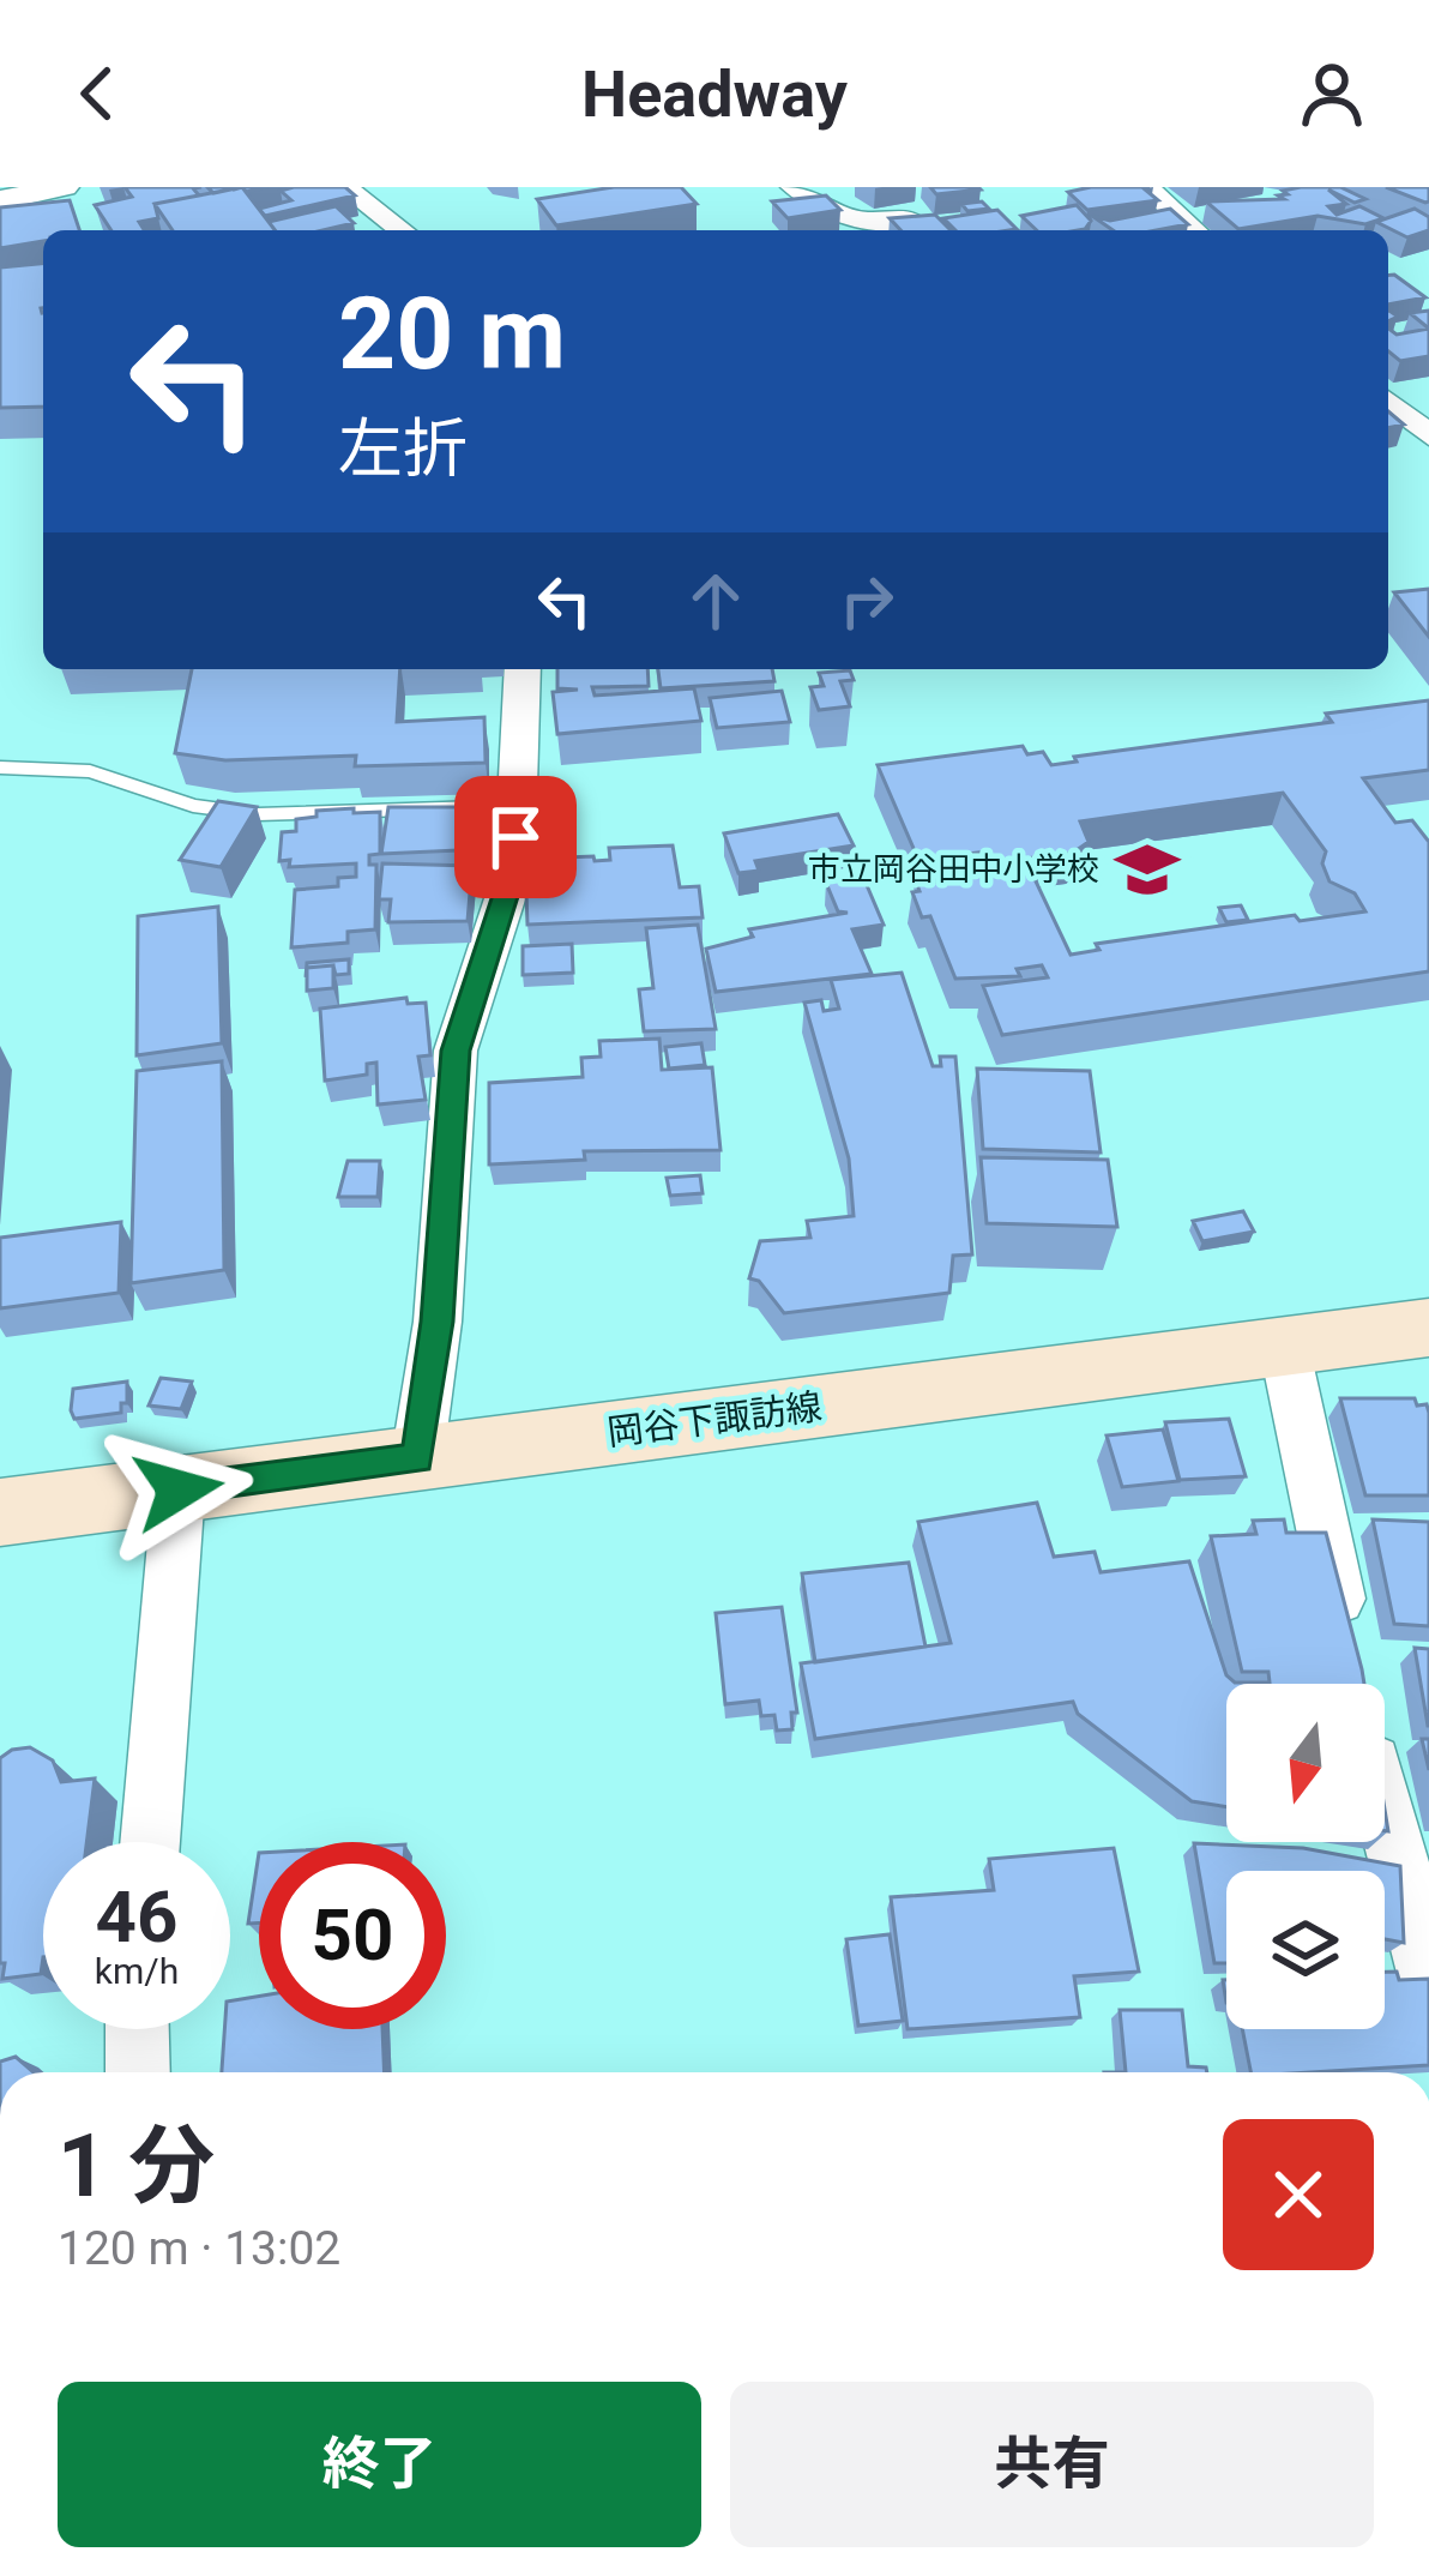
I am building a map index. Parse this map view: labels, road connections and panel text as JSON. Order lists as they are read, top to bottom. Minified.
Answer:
{"streets":{"main road":["岡谷下諏訪線"]},"places":{"school or university":["市立岡谷田中小学校"]},"north":"bottom","page":{"header":"Headway","turn":["20 m","左折"],"speed":"46 km/h","limit":"50","heading":["1 分","120 m · 13:02"],"buttons":["終了","共有"]}}
